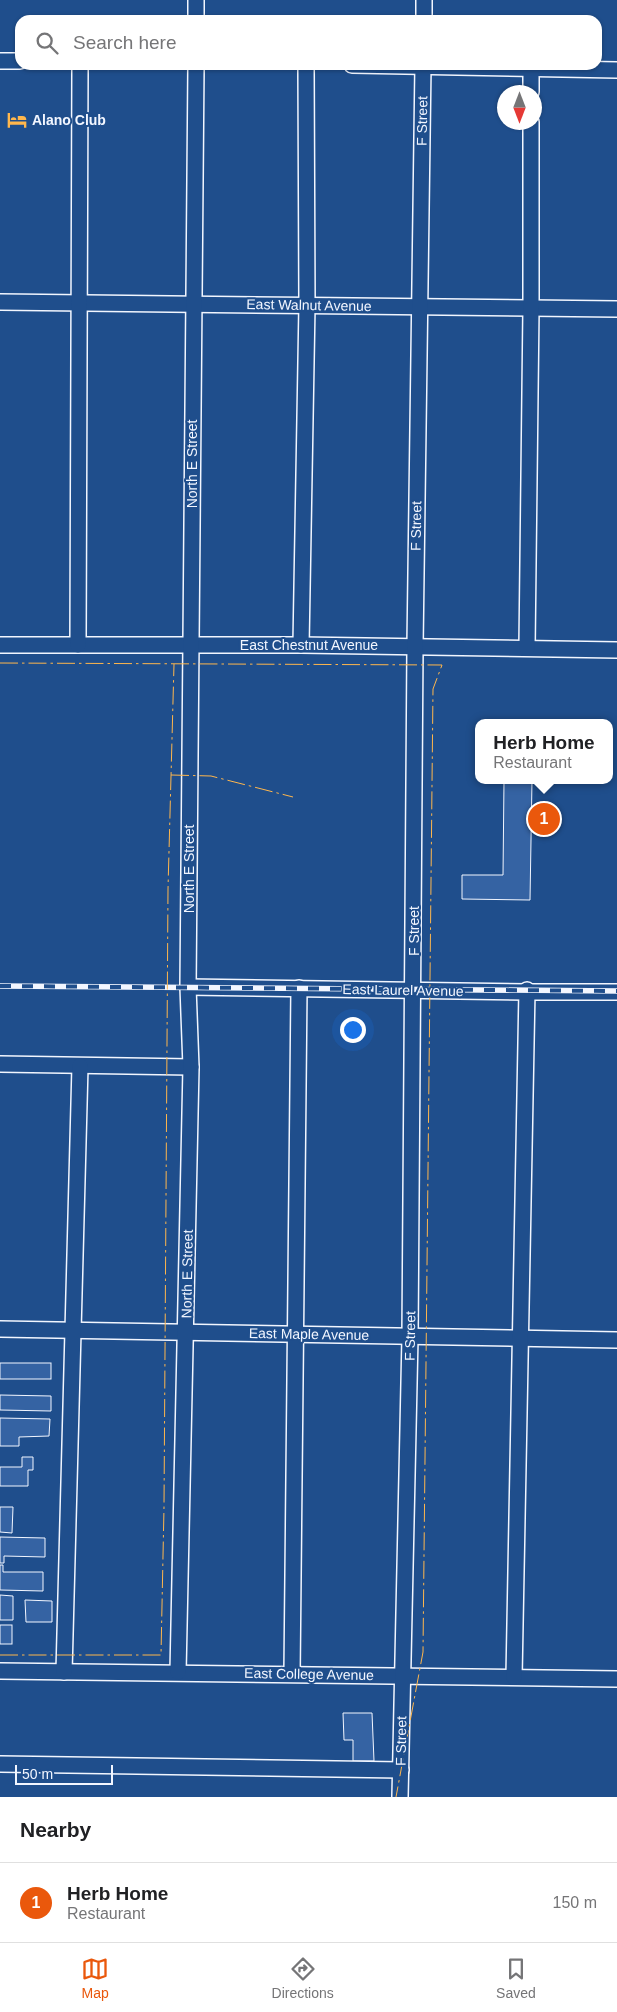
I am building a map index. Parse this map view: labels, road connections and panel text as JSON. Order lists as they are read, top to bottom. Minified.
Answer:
{"streets":{"street":["F Street","East Walnut Avenue","North E Street","East Chestnut Avenue","East Laurel Avenue","East Maple Avenue","East College Avenue"]},"crossings":[["F Street","East Walnut Avenue"],["F Street","East Chestnut Avenue"],["F Street","East Laurel Avenue"],["F Street","East Maple Avenue"],["F Street","East College Avenue"],["East Walnut Avenue","North E Street"],["North E Street","East Chestnut Avenue"],["North E Street","East Laurel Avenue"],["North E Street","East Maple Avenue"],["North E Street","East College Avenue"]],"places":{"hotel":["Alano Club"]},"scale_bar":"50 m","north":"bottom","page":{"search":"Search here","popup":["Herb Home","Restaurant"],"pins":"1","scale":"50 m","heading":"Nearby","list":[{"mark":"1","name":"Herb Home","note":"Restaurant","value":"150 m"}],"nav":["Map","Directions","Saved"]}}
